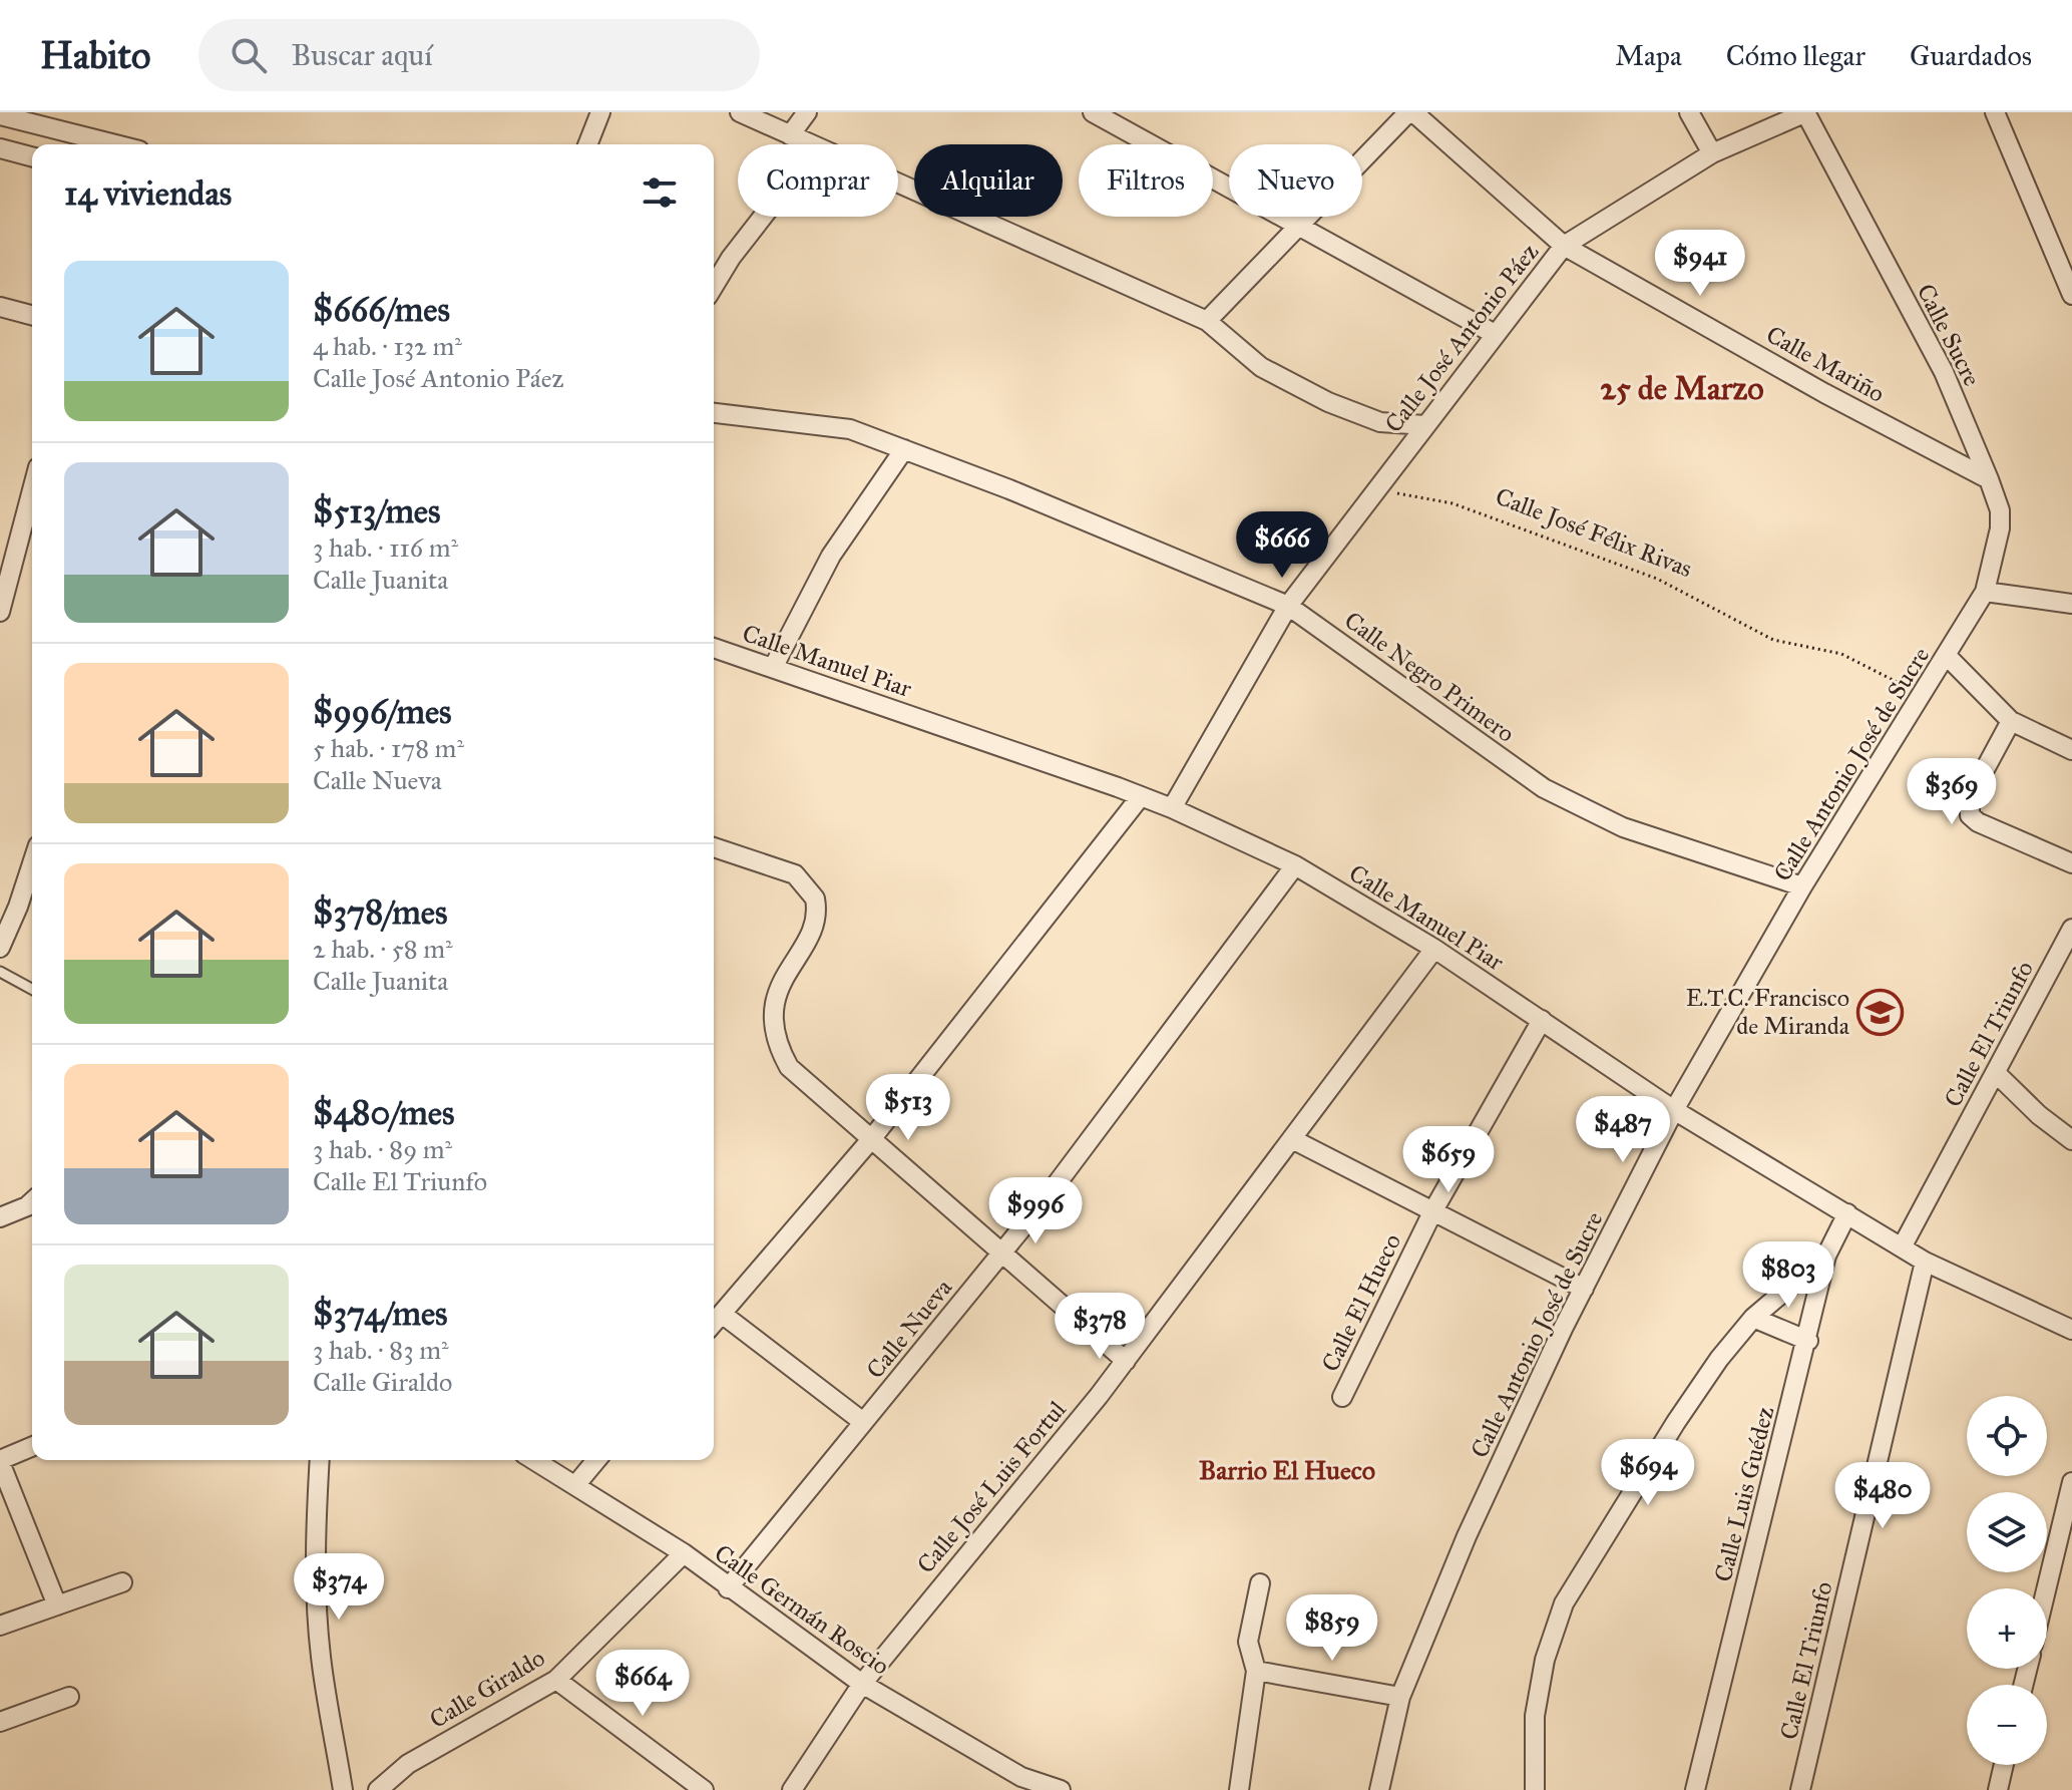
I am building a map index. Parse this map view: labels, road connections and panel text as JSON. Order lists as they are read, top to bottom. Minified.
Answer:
{"streets":{"street":["Calle Sucre","Calle José Antonio Páez","Calle Mariño","Calle Manuel Piar","Calle Negro Primero","Calle Antonio José de Sucre","Calle El Triunfo","Calle El Hueco","Calle Nueva","Calle José Luis Fortul","Calle Luis Guédez","Calle Germán Roscio","Calle Giraldo"],"path":["Calle José Félix Rivas"]},"crossings":[["Calle Sucre","Calle José Antonio Páez"],["Calle Sucre","Calle Mariño"],["Calle Sucre","Calle Antonio José de Sucre"],["Calle José Antonio Páez","Calle Mariño"],["Calle José Antonio Páez","Calle José Félix Rivas"],["Calle José Antonio Páez","Calle Manuel Piar"],["Calle José Antonio Páez","Calle Negro Primero"],["Calle José Félix Rivas","Calle Antonio José de Sucre"],["Calle Manuel Piar","Calle Antonio José de Sucre"],["Calle Manuel Piar","Calle El Triunfo"],["Calle Manuel Piar","Calle El Hueco"],["Calle Manuel Piar","Calle Nueva"],["Calle Manuel Piar","Calle José Luis Fortul"],["Calle Manuel Piar","Calle Luis Guédez"],["Calle Negro Primero","Calle Antonio José de Sucre"],["Calle Nueva","Calle Germán Roscio"],["Calle José Luis Fortul","Calle Germán Roscio"],["Calle Germán Roscio","Calle Giraldo"]],"districts":["25 de Marzo","Barrio El Hueco"],"places":{"school or university":["E.T.C. Francisco de Miranda"]},"page":{"header":"Habito","search":"Buscar aquí","nav":["Mapa","Cómo llegar","Guardados"],"chip":["Comprar","Alquilar","Filtros","Nuevo"],"heading":"14 viviendas","price":["$941","$666","$369","$513","$487","$659","$996","$803","$378","$694","$480","$374","$859","$664"],"list":[{"name":"$666/mes","note":"4 hab. · 132 m² · Calle José Antonio Páez"},{"name":"$513/mes","note":"3 hab. · 116 m² · Calle Juanita"},{"name":"$996/mes","note":"5 hab. · 178 m² · Calle Nueva"},{"name":"$378/mes","note":"2 hab. · 58 m² · Calle Juanita"},{"name":"$480/mes","note":"3 hab. · 89 m² · Calle El Triunfo"},{"name":"$374/mes","note":"3 hab. · 83 m² · Calle Giraldo"}],"map_buttons":["+","−"]}}
